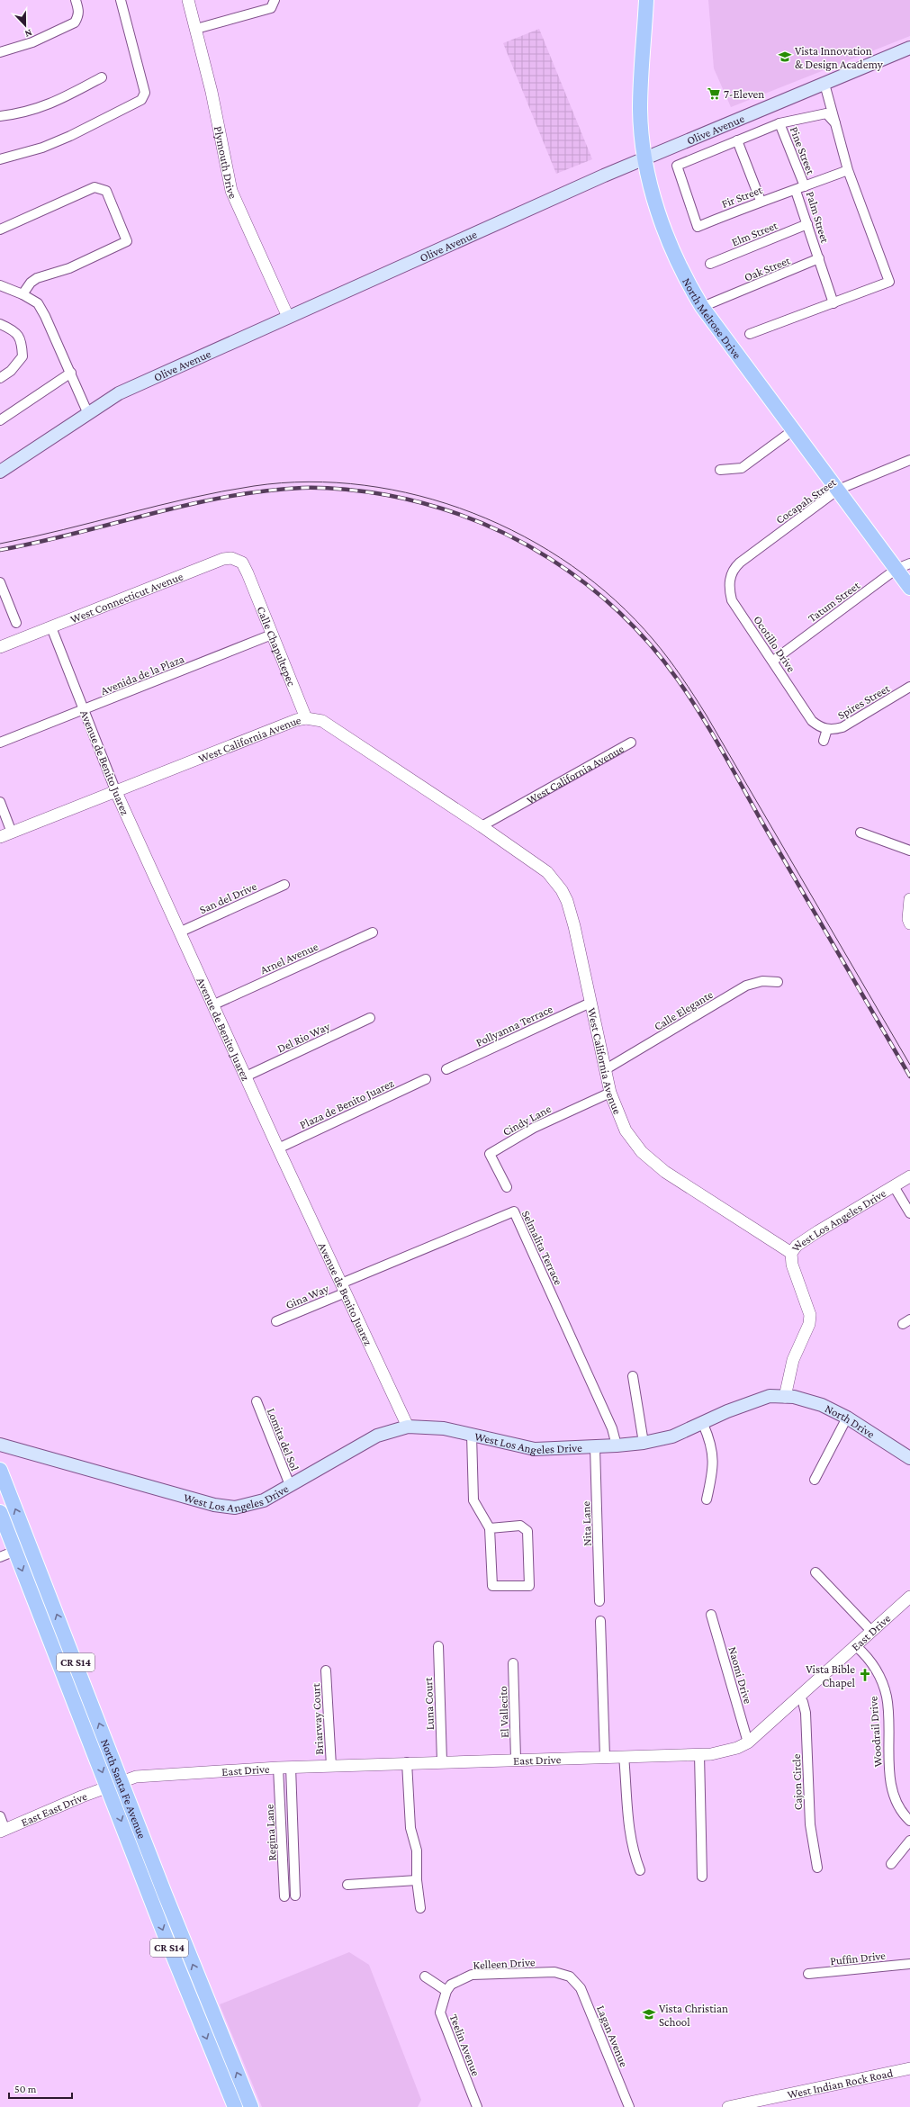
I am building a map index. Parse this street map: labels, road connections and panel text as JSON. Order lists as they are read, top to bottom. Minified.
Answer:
{"streets":{"main road":["Olive Avenue","North Melrose Drive","West Los Angeles Drive","North Drive","CR S14","North Santa Fe Avenue"],"street":["Pine Street","Plymouth Drive","Fir Street","Palm Street","Elm Street","Oak Street","Cocapah Street","West Connecticut Avenue","Tatum Street","Ocotillo Drive","Calle Chapultepec","Avenida de la Plaza","Spires Street","West California Avenue","Avenue de Benito Juarez","San del Drive","Arnel Avenue","Calle Elegante","Pollyanna Terrace","Del Rio Way","Plaza de Benito Juarez","Cindy Lane","Selmalita Terrace","Gina Way","Lomita del Sol","Nita Lane","East Drive","Naomi Drive","Luna Court","El Vallecito","Briarway Court","Woodrail Drive","Cajon Circle","East East Drive","Regina Lane","Puffin Drive","Kelleen Drive","Lagan Avenue","Teelin Avenue","West Indian Rock Road"]},"crossings":[["Olive Avenue","Plymouth Drive"],["Olive Avenue","North Melrose Drive"],["Pine Street","Fir Street"],["Pine Street","Palm Street"],["Fir Street","Palm Street"],["Palm Street","Elm Street"],["Palm Street","Oak Street"],["Oak Street","North Melrose Drive"],["North Melrose Drive","Cocapah Street"],["North Melrose Drive","Tatum Street"],["Cocapah Street","Ocotillo Drive"],["West Connecticut Avenue","Calle Chapultepec"],["West Connecticut Avenue","Avenue de Benito Juarez"],["Tatum Street","Ocotillo Drive"],["Ocotillo Drive","Spires Street"],["Calle Chapultepec","Avenida de la Plaza"],["Calle Chapultepec","West California Avenue"],["Avenida de la Plaza","Avenue de Benito Juarez"],["West California Avenue","Avenue de Benito Juarez"],["West California Avenue","Calle Elegante"],["West California Avenue","Pollyanna Terrace"],["West California Avenue","Cindy Lane"],["West California Avenue","West Los Angeles Drive"],["Avenue de Benito Juarez","San del Drive"],["Avenue de Benito Juarez","Arnel Avenue"],["Avenue de Benito Juarez","Del Rio Way"],["Avenue de Benito Juarez","Plaza de Benito Juarez"],["Avenue de Benito Juarez","West Los Angeles Drive"],["Avenue de Benito Juarez","Selmalita Terrace"],["Avenue de Benito Juarez","Gina Way"],["West Los Angeles Drive","Selmalita Terrace"],["West Los Angeles Drive","North Drive"],["West Los Angeles Drive","Lomita del Sol"],["West Los Angeles Drive","Nita Lane"],["Selmalita Terrace","Gina Way"],["East Drive","Naomi Drive"],["East Drive","Luna Court"],["East Drive","El Vallecito"],["East Drive","Briarway Court"],["East Drive","Woodrail Drive"],["East Drive","Cajon Circle"],["East Drive","North Santa Fe Avenue"],["East Drive","East East Drive"],["East Drive","Regina Lane"],["North Santa Fe Avenue","East East Drive"],["Kelleen Drive","Lagan Avenue"],["Kelleen Drive","Teelin Avenue"]],"places":{"school or university":["Vista Innovation & Design Academy","Vista Christian School"],"supermarket":["7-Eleven"],"church":["Vista Bible Chapel"]},"scale_bar":"50 m","north":"bottom"}
